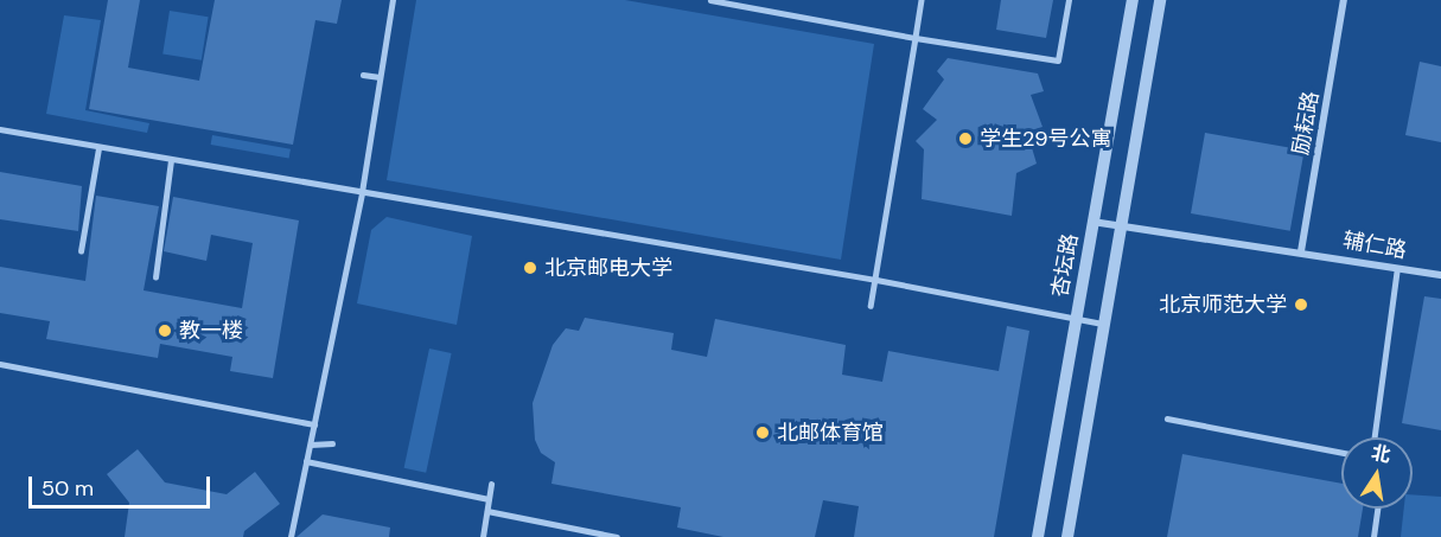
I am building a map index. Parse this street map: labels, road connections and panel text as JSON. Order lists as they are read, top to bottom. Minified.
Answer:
{"streets":{"street":["励耘路","辅仁路","杏坛路"]},"crossings":[["励耘路","辅仁路"],["辅仁路","杏坛路"]],"places":["学生29号公寓","北京邮电大学","北京师范大学","教一楼","北邮体育馆"],"scale_bar":"50 m","north":"top"}
